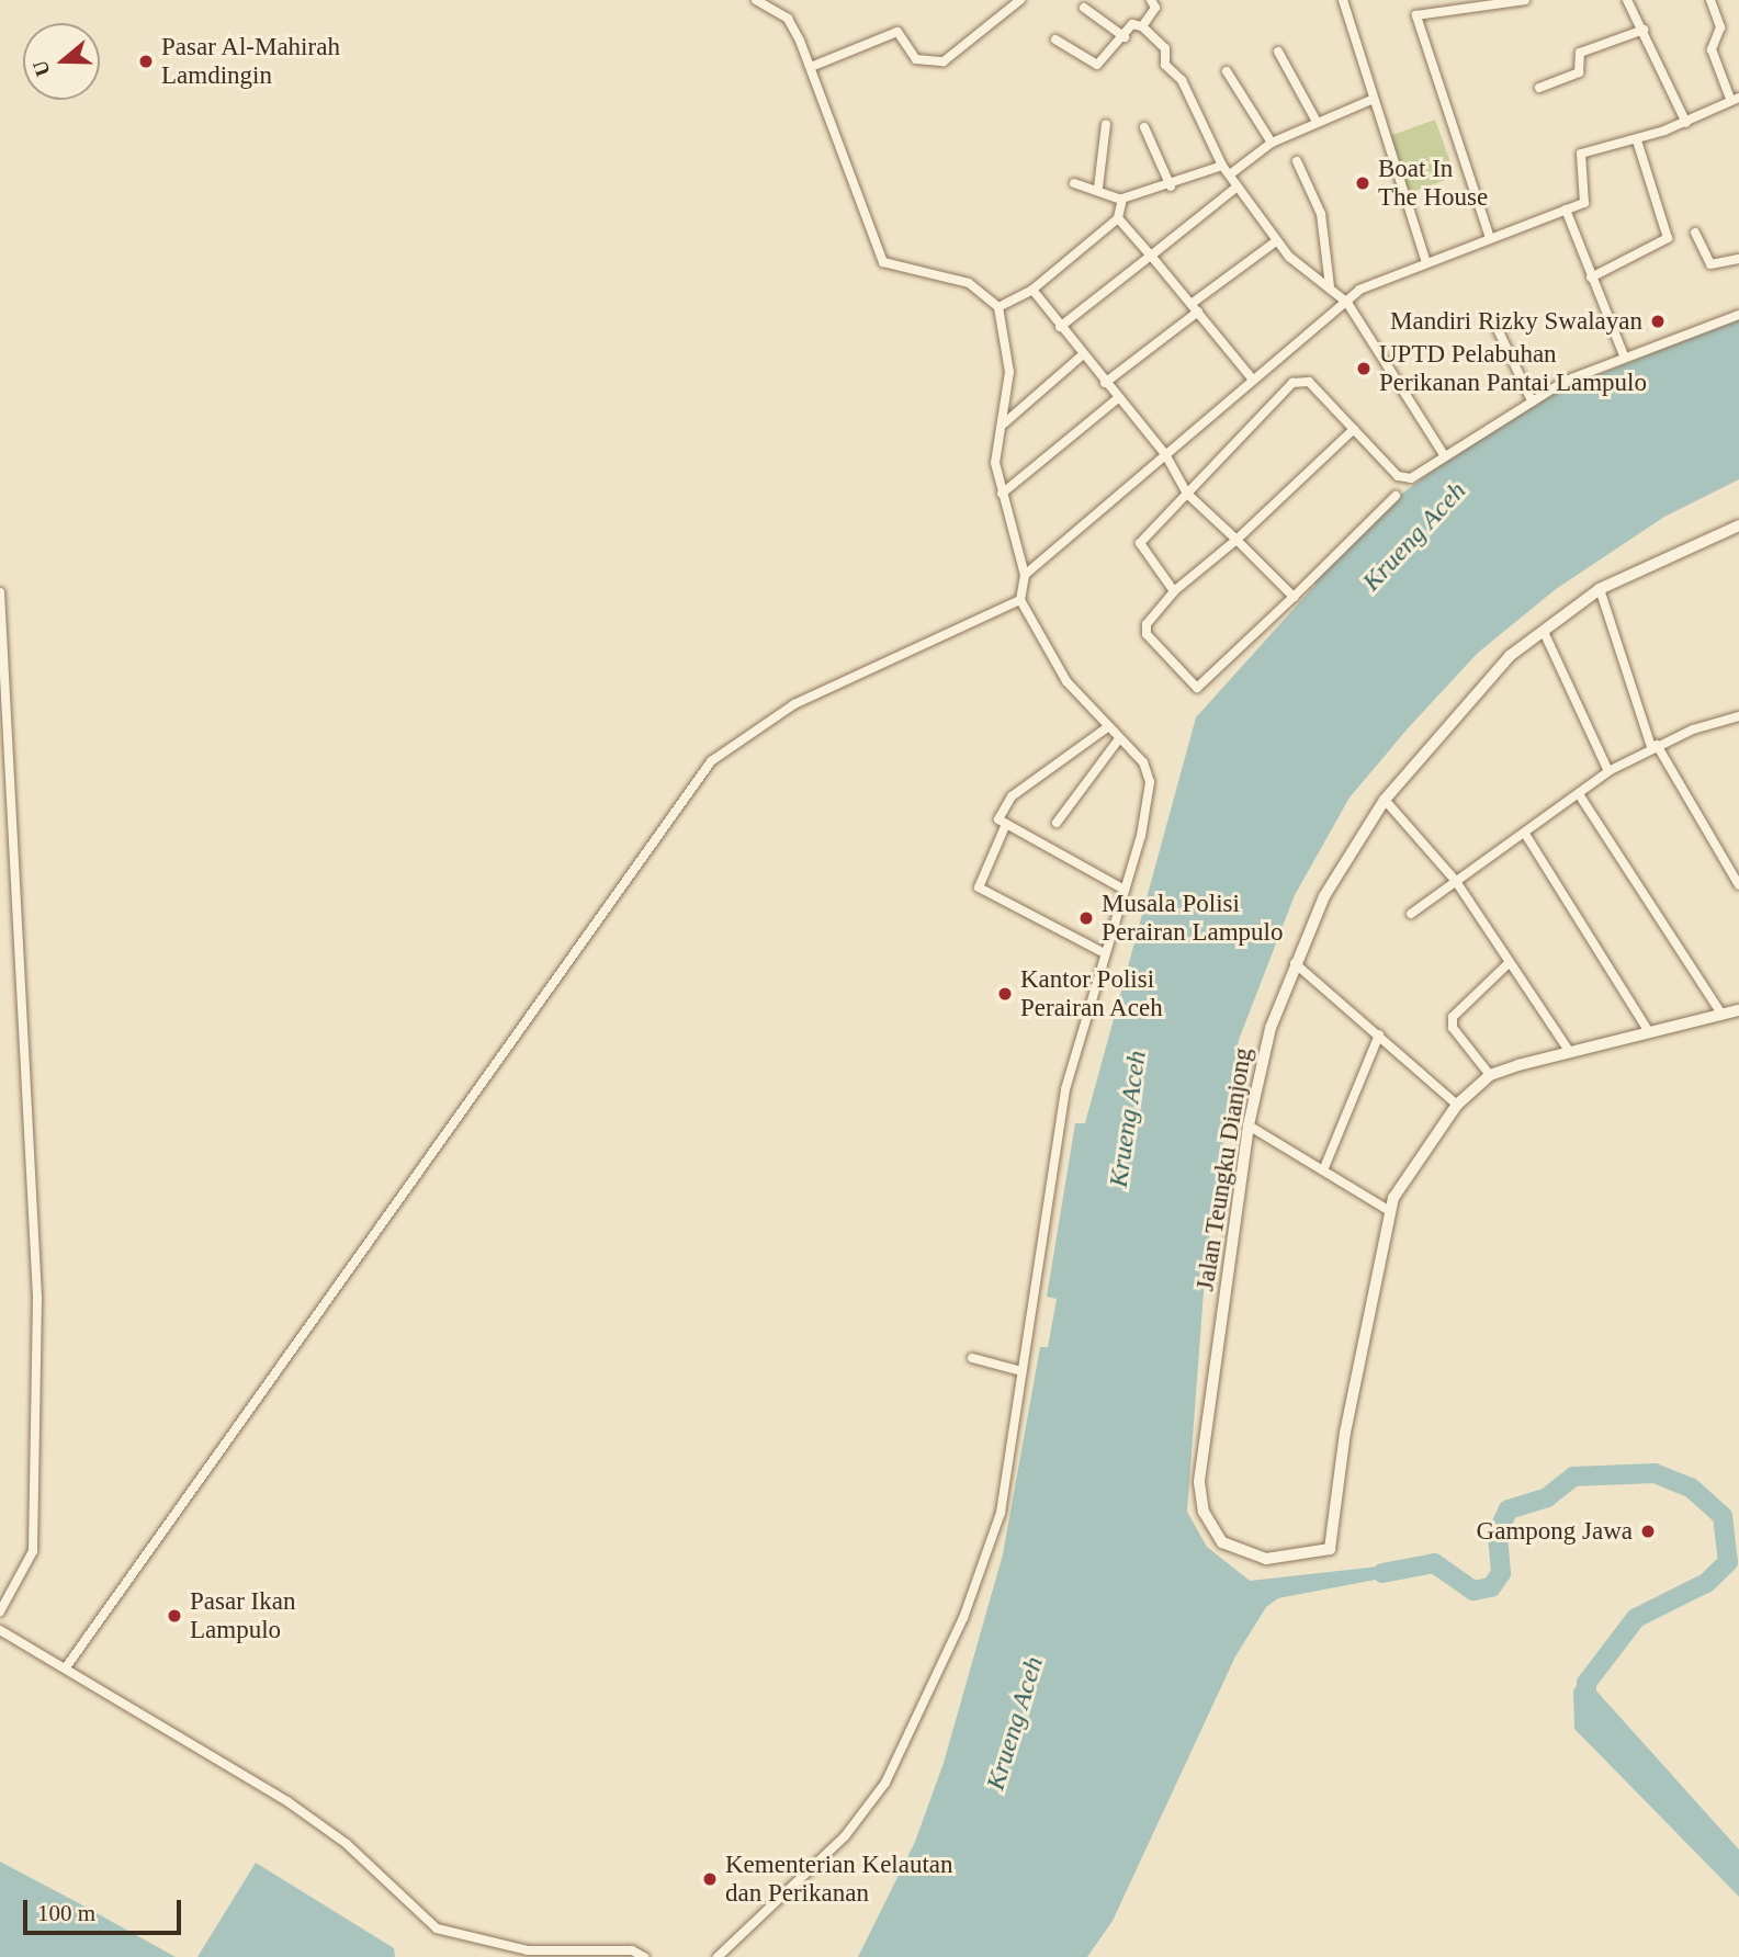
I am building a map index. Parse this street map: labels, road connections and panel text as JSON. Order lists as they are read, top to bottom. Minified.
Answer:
{"streets":{"street":["Jalan Teungku Dianjong"]},"water":["Krueng Aceh"],"places":["Pasar Al-Mahirah Lamdingin","Boat In The House","Mandiri Rizky Swalayan","UPTD Pelabuhan Perikanan Pantai Lampulo","Musala Polisi Perairan Lampulo","Kantor Polisi Perairan Aceh","Gampong Jawa","Pasar Ikan Lampulo","Kementerian Kelautan dan Perikanan"],"scale_bar":"100 m","north":"left"}
